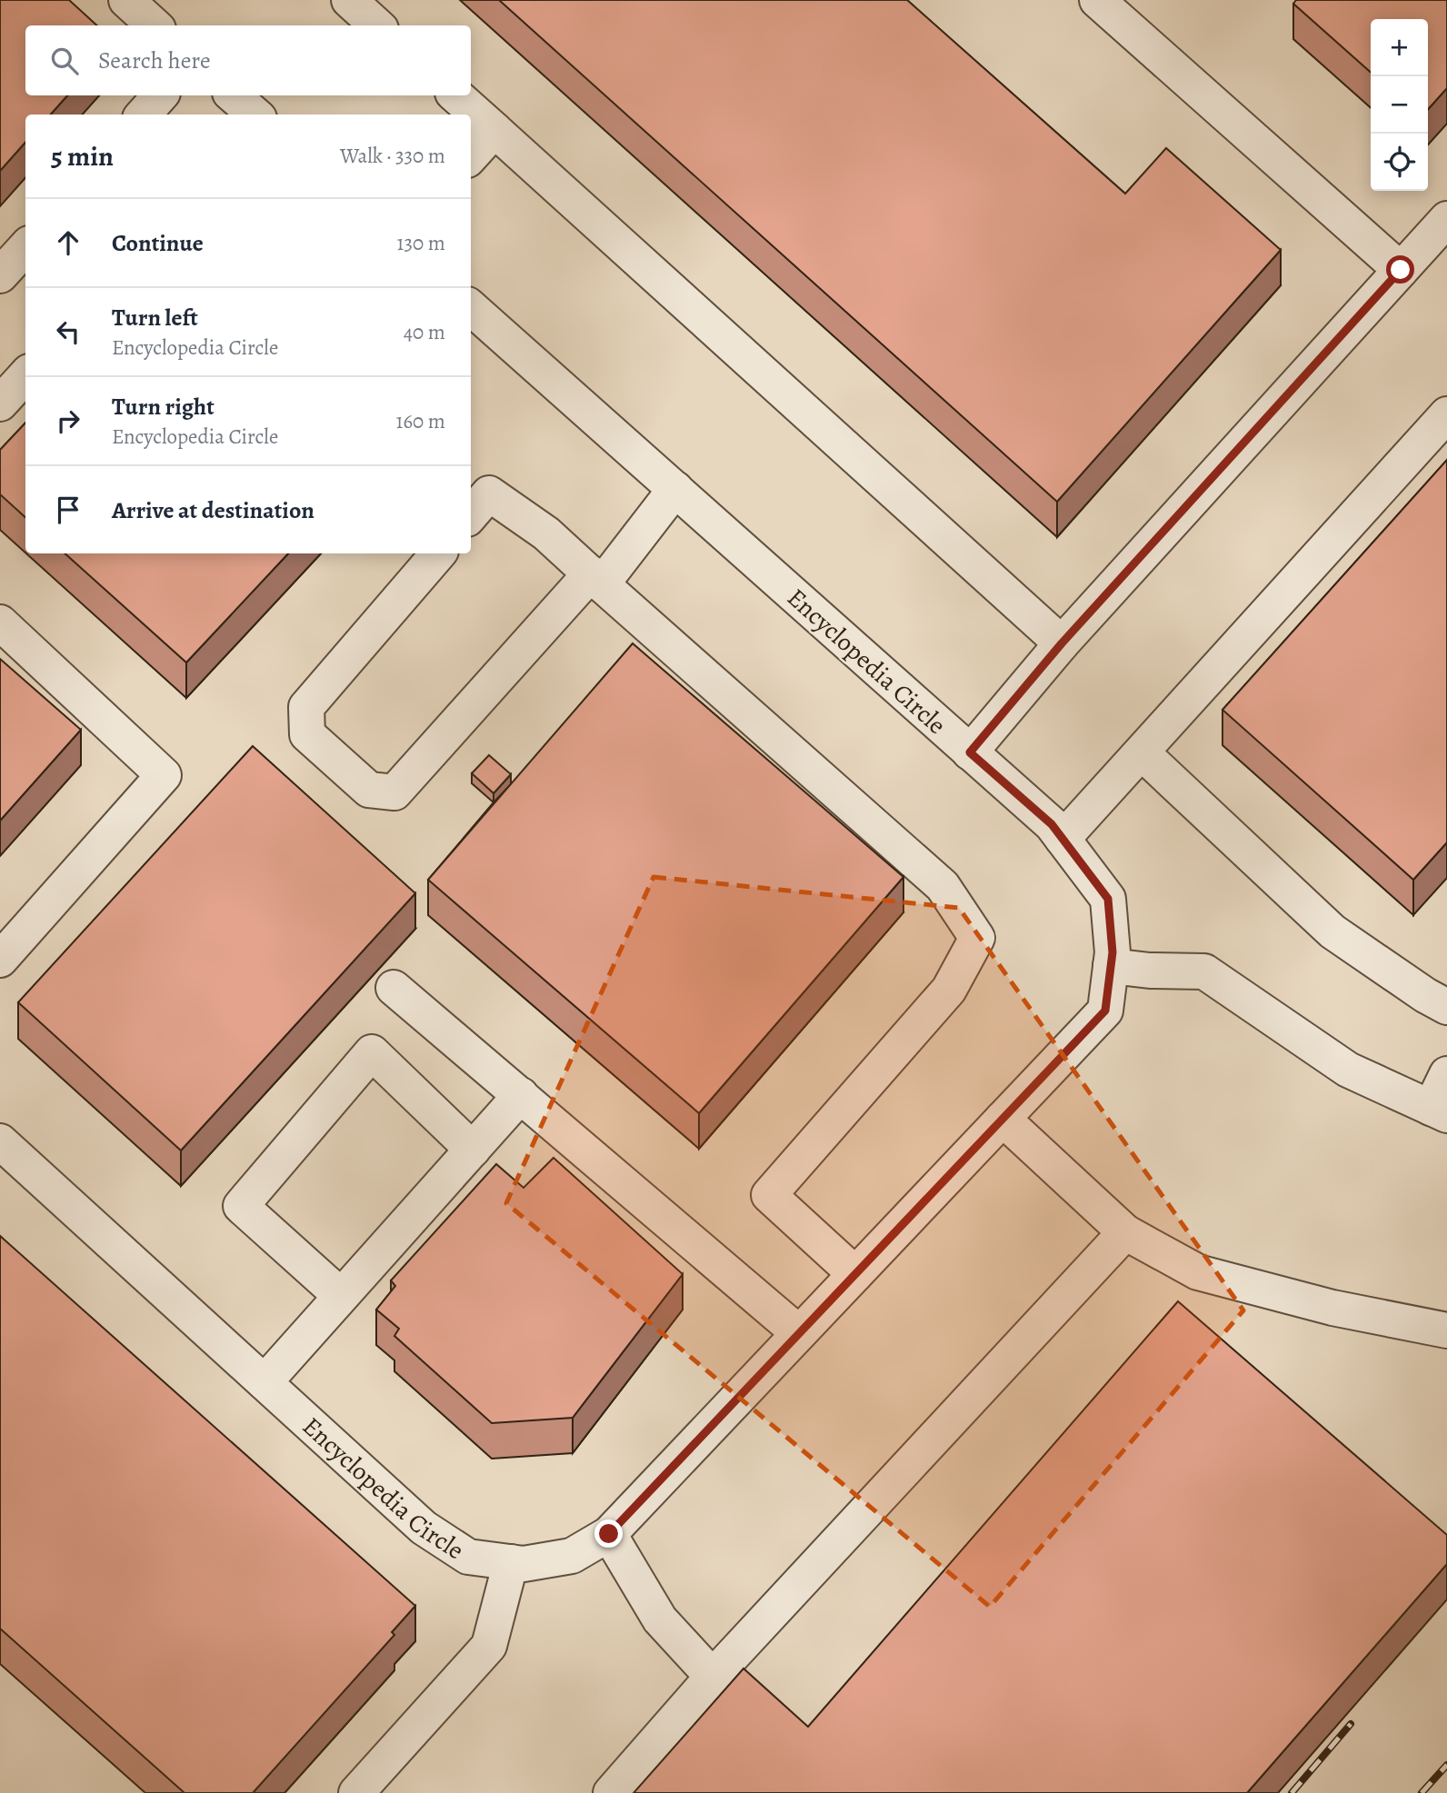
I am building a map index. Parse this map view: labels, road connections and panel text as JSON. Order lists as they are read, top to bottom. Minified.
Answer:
{"streets":{"street":["Encyclopedia Circle"]},"page":{"map_buttons":["+","−"],"search":"Search here","heading":["5 min","Walk · 330 m"],"list":[["Continue","130 m"],["Turn left","Encyclopedia Circle","40 m"],["Turn right","Encyclopedia Circle","160 m"],"Arrive at destination"]}}
